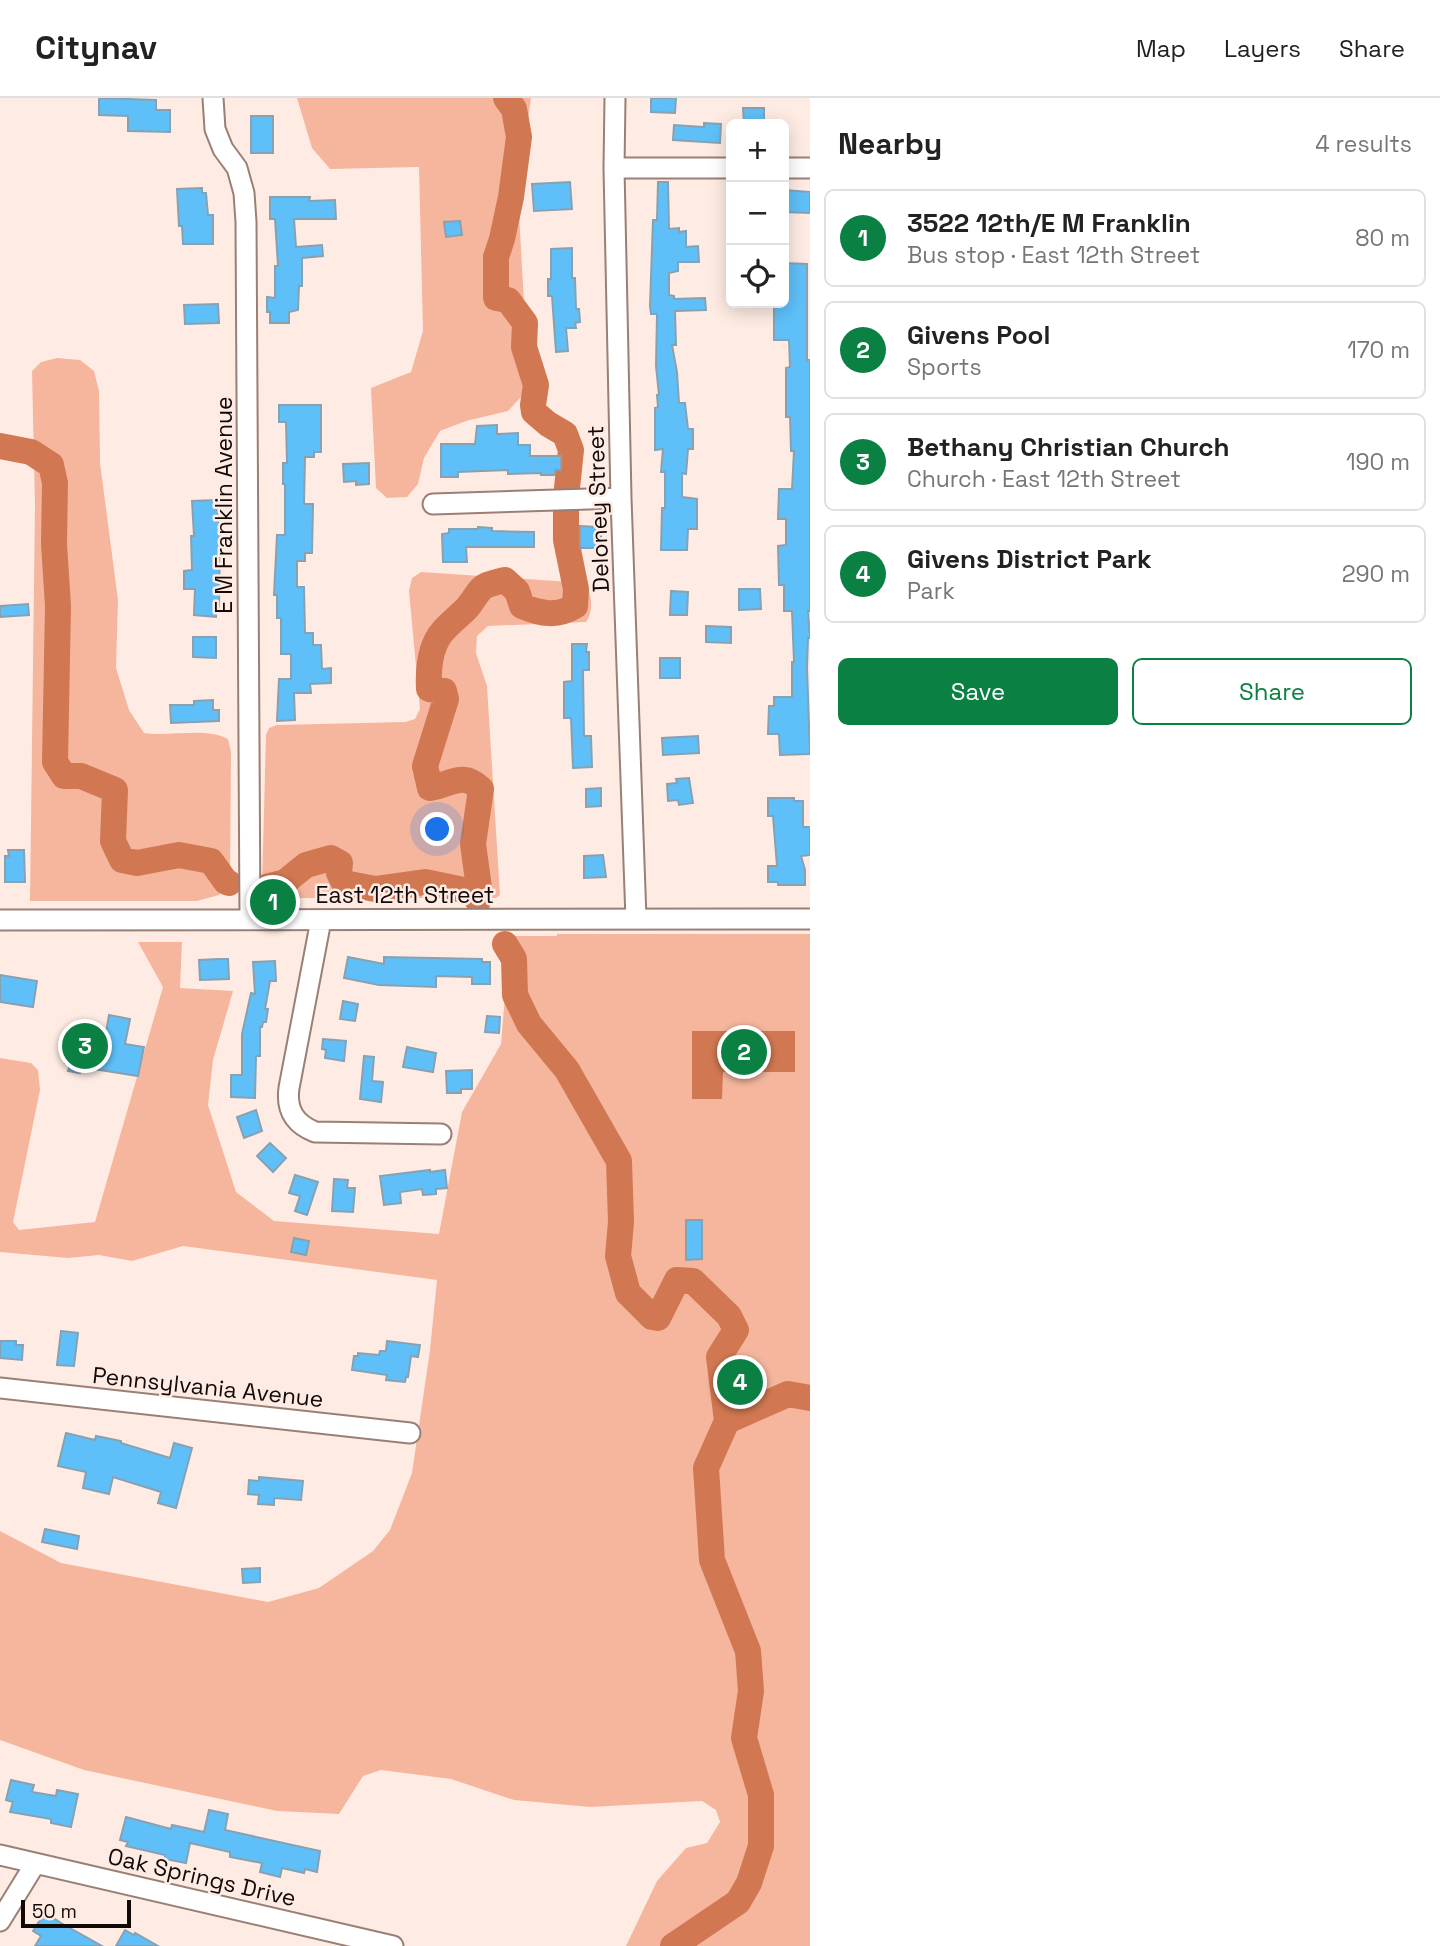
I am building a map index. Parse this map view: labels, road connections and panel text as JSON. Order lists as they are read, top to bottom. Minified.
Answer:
{"streets":{"street":["E M Franklin Avenue","Deloney Street","East 12th Street","Pennsylvania Avenue","Oak Springs Drive"]},"crossings":[["E M Franklin Avenue","East 12th Street"],["Deloney Street","East 12th Street"]],"scale_bar":"50 m","page":{"header":"Citynav","nav":["Map","Layers","Share"],"heading":["Nearby","4 results"],"map_buttons":["+","−"],"list":[{"mark":"1","name":"3522 12th/E M Franklin","note":"Bus stop · East 12th Street","value":"80 m"},{"mark":"2","name":"Givens Pool","note":"Sports","value":"170 m"},{"mark":"3","name":"Bethany Christian Church","note":"Church · East 12th Street","value":"190 m"},{"mark":"4","name":"Givens District Park","note":"Park","value":"290 m"}],"buttons":["Save","Share"],"pins":["1","3","2","4"],"scale":"50 m"}}
